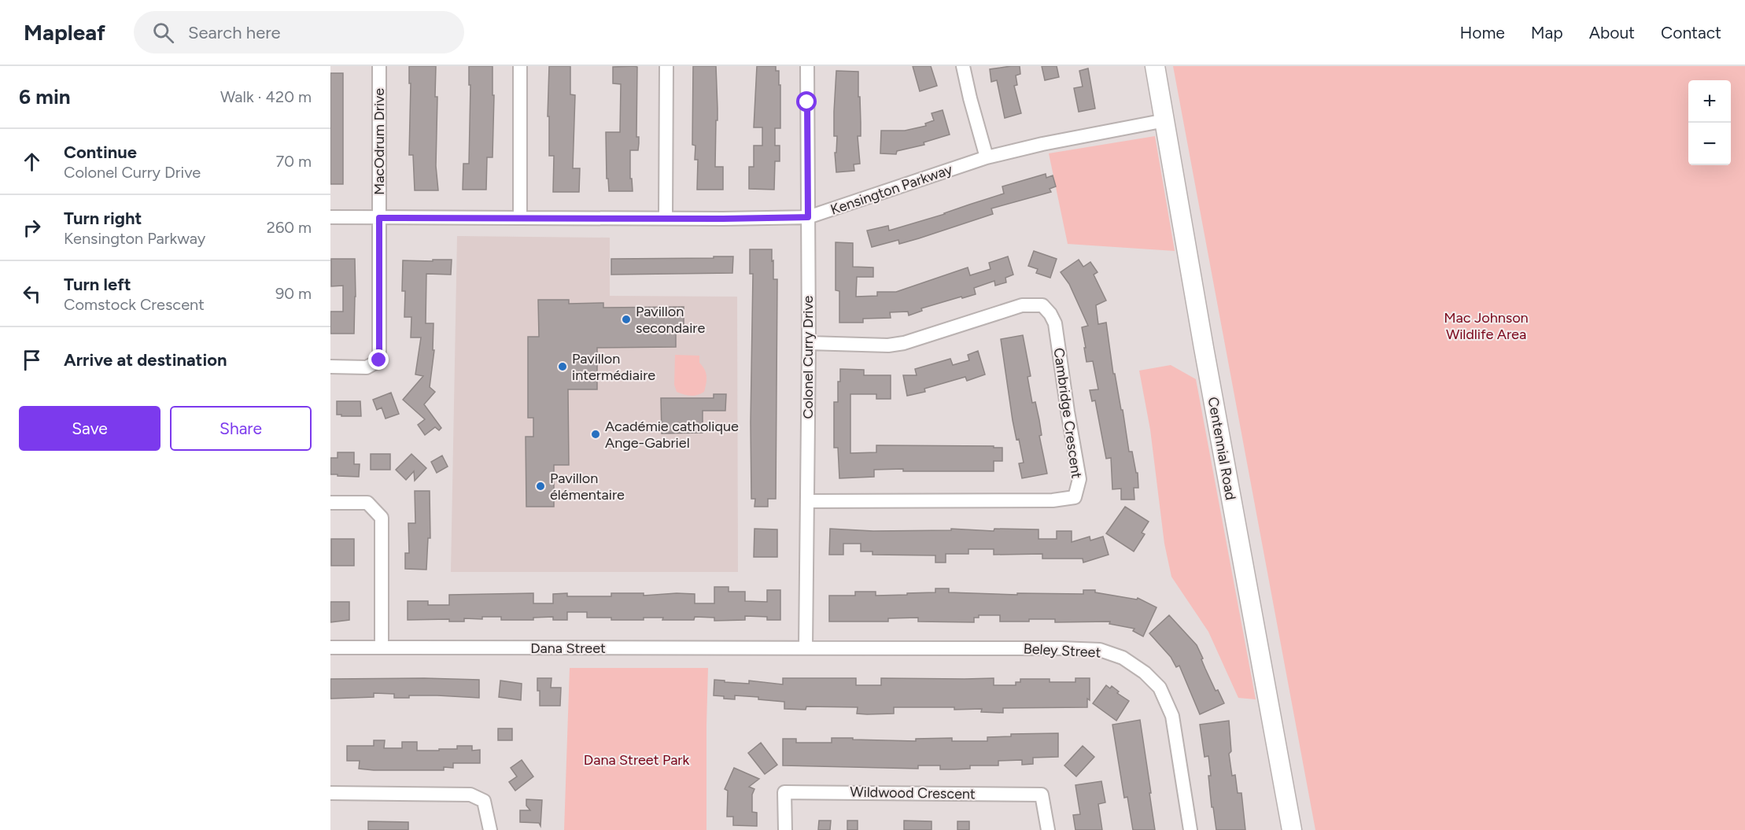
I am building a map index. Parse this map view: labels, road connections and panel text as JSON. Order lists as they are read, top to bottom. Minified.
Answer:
{"streets":{"main road":["Centennial Road"],"street":["MacOdrum Drive","Kensington Parkway","Colonel Curry Drive","Cambridge Crescent","Dana Street","Beley Street","Wildwood Crescent"]},"crossings":[["MacOdrum Drive","Kensington Parkway"],["Kensington Parkway","Colonel Curry Drive"],["Kensington Parkway","Centennial Road"],["Colonel Curry Drive","Cambridge Crescent"],["Colonel Curry Drive","Dana Street"],["Colonel Curry Drive","Beley Street"],["Dana Street","Beley Street"]],"parks":["Mac Johnson Wildlife Area","Dana Street Park"],"places":["Pavillon secondaire","Pavillon intermédiaire","Académie catholique Ange-Gabriel","Pavillon élémentaire"],"page":{"header":"Mapleaf","search":"Search here","nav":["Home","Map","About","Contact"],"heading":["6 min","Walk · 420 m"],"map_buttons":["+","−"],"list":[["Continue","Colonel Curry Drive","70 m"],["Turn right","Kensington Parkway","260 m"],["Turn left","Comstock Crescent","90 m"],"Arrive at destination"],"buttons":["Save","Share"]}}
